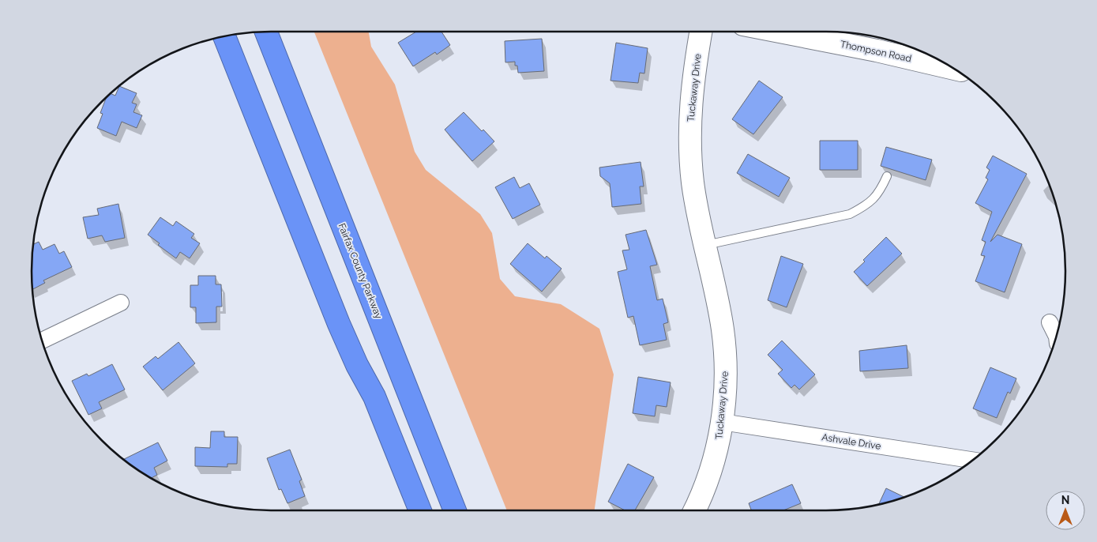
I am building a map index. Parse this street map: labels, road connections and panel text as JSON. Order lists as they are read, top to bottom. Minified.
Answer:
{"streets":{"highway":["Fairfax County Parkway"],"street":["Thompson Road","Tuckaway Drive","Ashvale Drive"]},"crossings":[["Tuckaway Drive","Ashvale Drive"]],"north":"top"}
